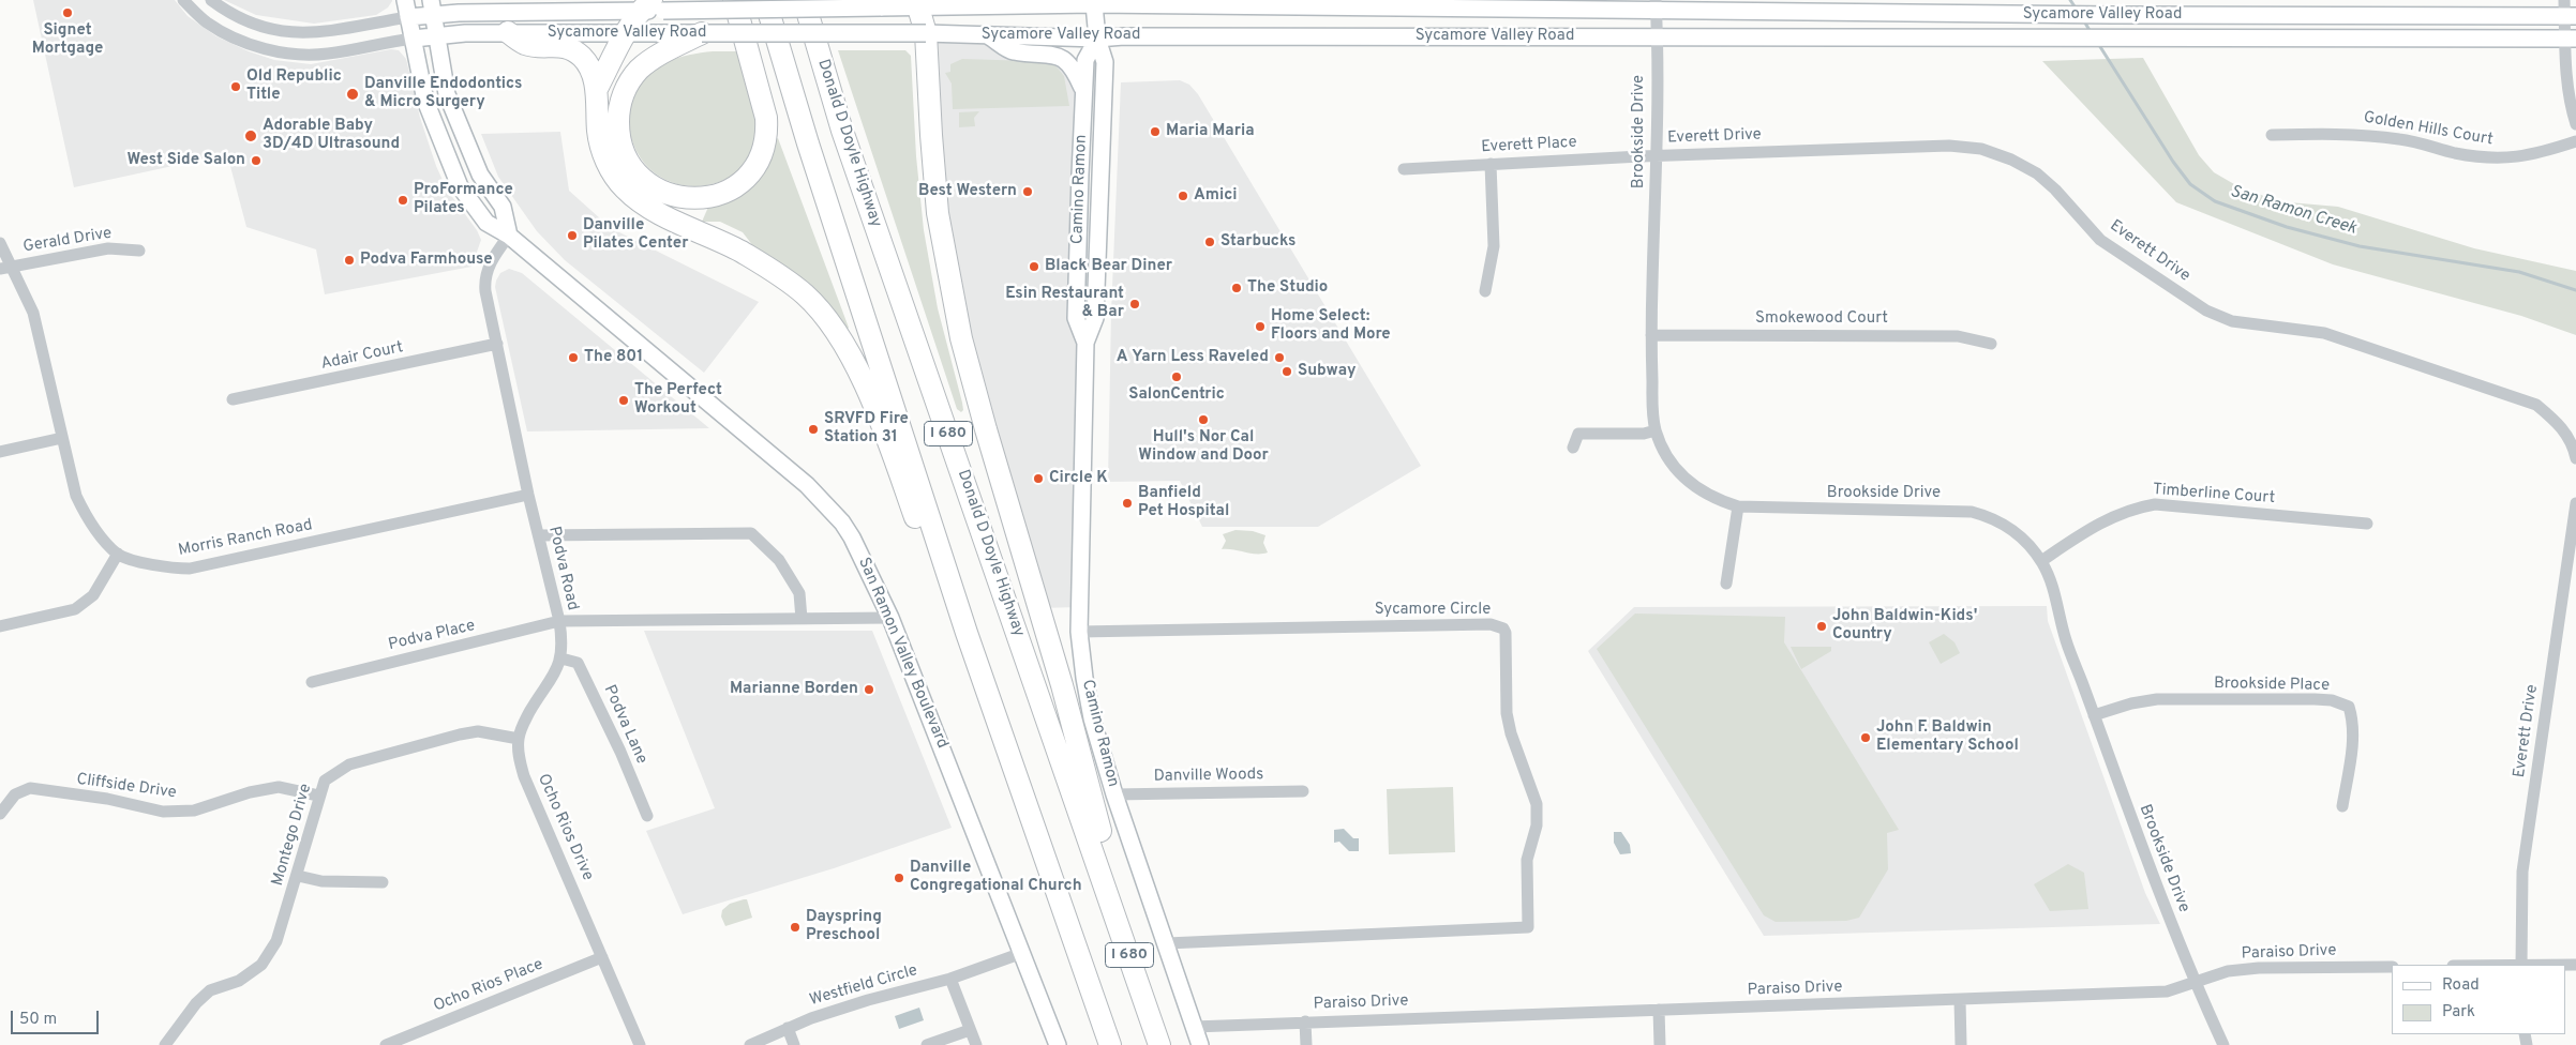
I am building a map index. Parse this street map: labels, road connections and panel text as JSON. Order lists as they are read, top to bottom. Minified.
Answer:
{"streets":{"highway":["Donald D Doyle Highway","I 680"],"main road":["Sycamore Valley Road","Camino Ramon","San Ramon Valley Boulevard"],"street":["Golden Hills Court","Brookside Drive","Everett Drive","Everett Place","Gerald Drive","Smokewood Court","Adair Court","Timberline Court","Morris Ranch Road","Podva Road","Sycamore Circle","Podva Place","Brookside Place","Podva Lane","Danville Woods","Cliffside Drive","Ocho Rios Drive","Montego Drive","Paraiso Drive","Ocho Rios Place","Westfield Circle"]},"crossings":[["Sycamore Valley Road","Brookside Drive"],["Sycamore Valley Road","Camino Ramon"],["Sycamore Valley Road","San Ramon Valley Boulevard"],["Brookside Drive","Everett Drive"],["Brookside Drive","Everett Place"],["Brookside Drive","Smokewood Court"],["Brookside Drive","Timberline Court"],["Brookside Drive","Brookside Place"],["Brookside Drive","Paraiso Drive"],["Everett Drive","Everett Place"],["Camino Ramon","Sycamore Circle"],["Camino Ramon","Danville Woods"],["Camino Ramon","Paraiso Drive"],["Adair Court","Podva Road"],["Morris Ranch Road","Podva Road"],["Podva Road","Podva Place"],["Podva Road","San Ramon Valley Boulevard"],["Podva Road","Ocho Rios Drive"],["Podva Place","Ocho Rios Drive"],["San Ramon Valley Boulevard","Westfield Circle"],["Podva Lane","Ocho Rios Drive"],["Cliffside Drive","Montego Drive"],["Ocho Rios Drive","Montego Drive"],["Ocho Rios Drive","Ocho Rios Place"]],"water":["San Ramon Creek"],"places":["Signet Mortgage","Old Republic Title","Danville Endodontics & Micro Surgery","Maria Maria","Adorable Baby 3D/4D Ultrasound","West Side Salon","Best Western","Amici","ProFormance Pilates","Danville Pilates Center","Starbucks","Podva Farmhouse","Black Bear Diner","The Studio","Esin Restaurant & Bar","Home Select: Floors and More","The 801","A Yarn Less Raveled","Subway","SalonCentric","The Perfect Workout","Hull's Nor Cal Window and Door","SRVFD Fire Station 31","Circle K","Banfield Pet Hospital","John Baldwin-Kids' Country","Marianne Borden","John F. Baldwin Elementary School","Danville Congregational Church","Dayspring Preschool"],"legend":["Road","Park"],"scale_bar":"50 m"}
